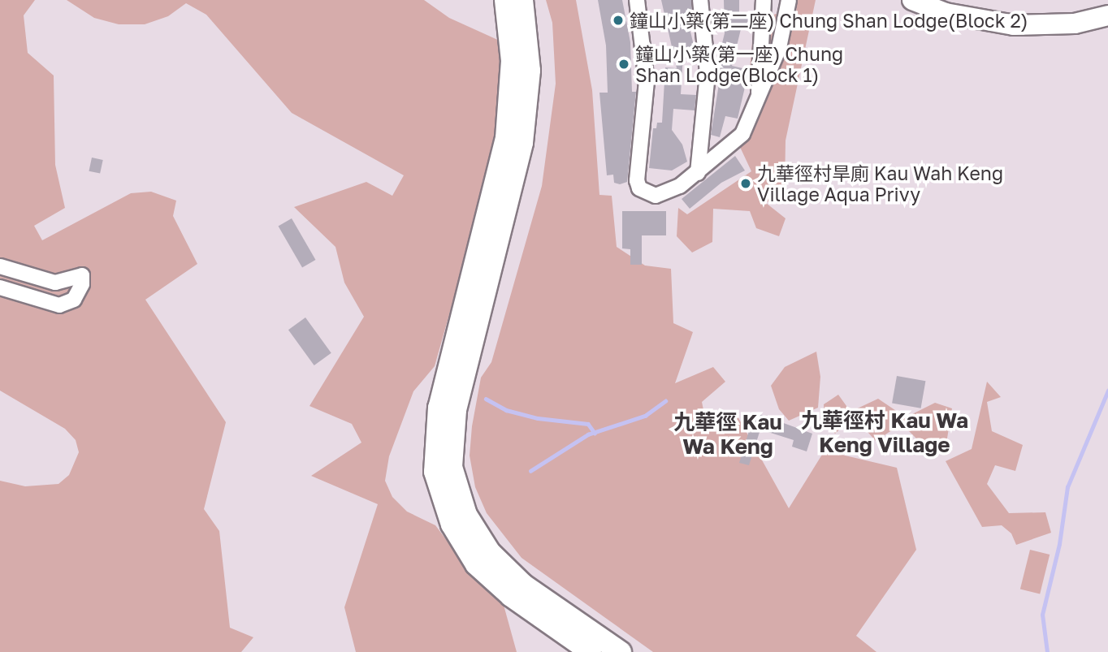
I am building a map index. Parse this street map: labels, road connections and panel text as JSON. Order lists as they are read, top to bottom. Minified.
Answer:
{"districts":["九華徑村 Kau Wa Keng Village","九華徑 Kau Wa Keng"],"places":["鐘山小築(第二座) Chung Shan Lodge(Block 2)","鐘山小築(第一座) Chung Shan Lodge(Block 1)","九華徑村旱廁 Kau Wah Keng Village Aqua Privy"]}
